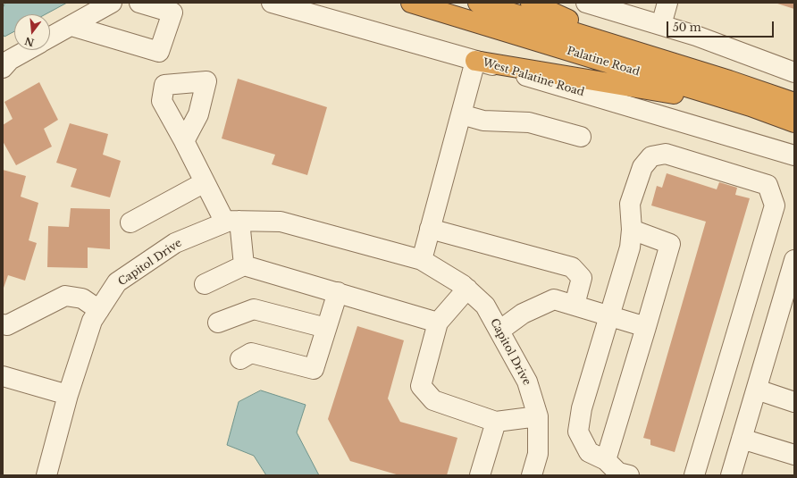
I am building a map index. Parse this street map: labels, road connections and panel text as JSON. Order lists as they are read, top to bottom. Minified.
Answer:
{"streets":{"highway":["Palatine Road"],"street":["West Palatine Road","Capitol Drive"]},"scale_bar":"50 m","north":"bottom"}
